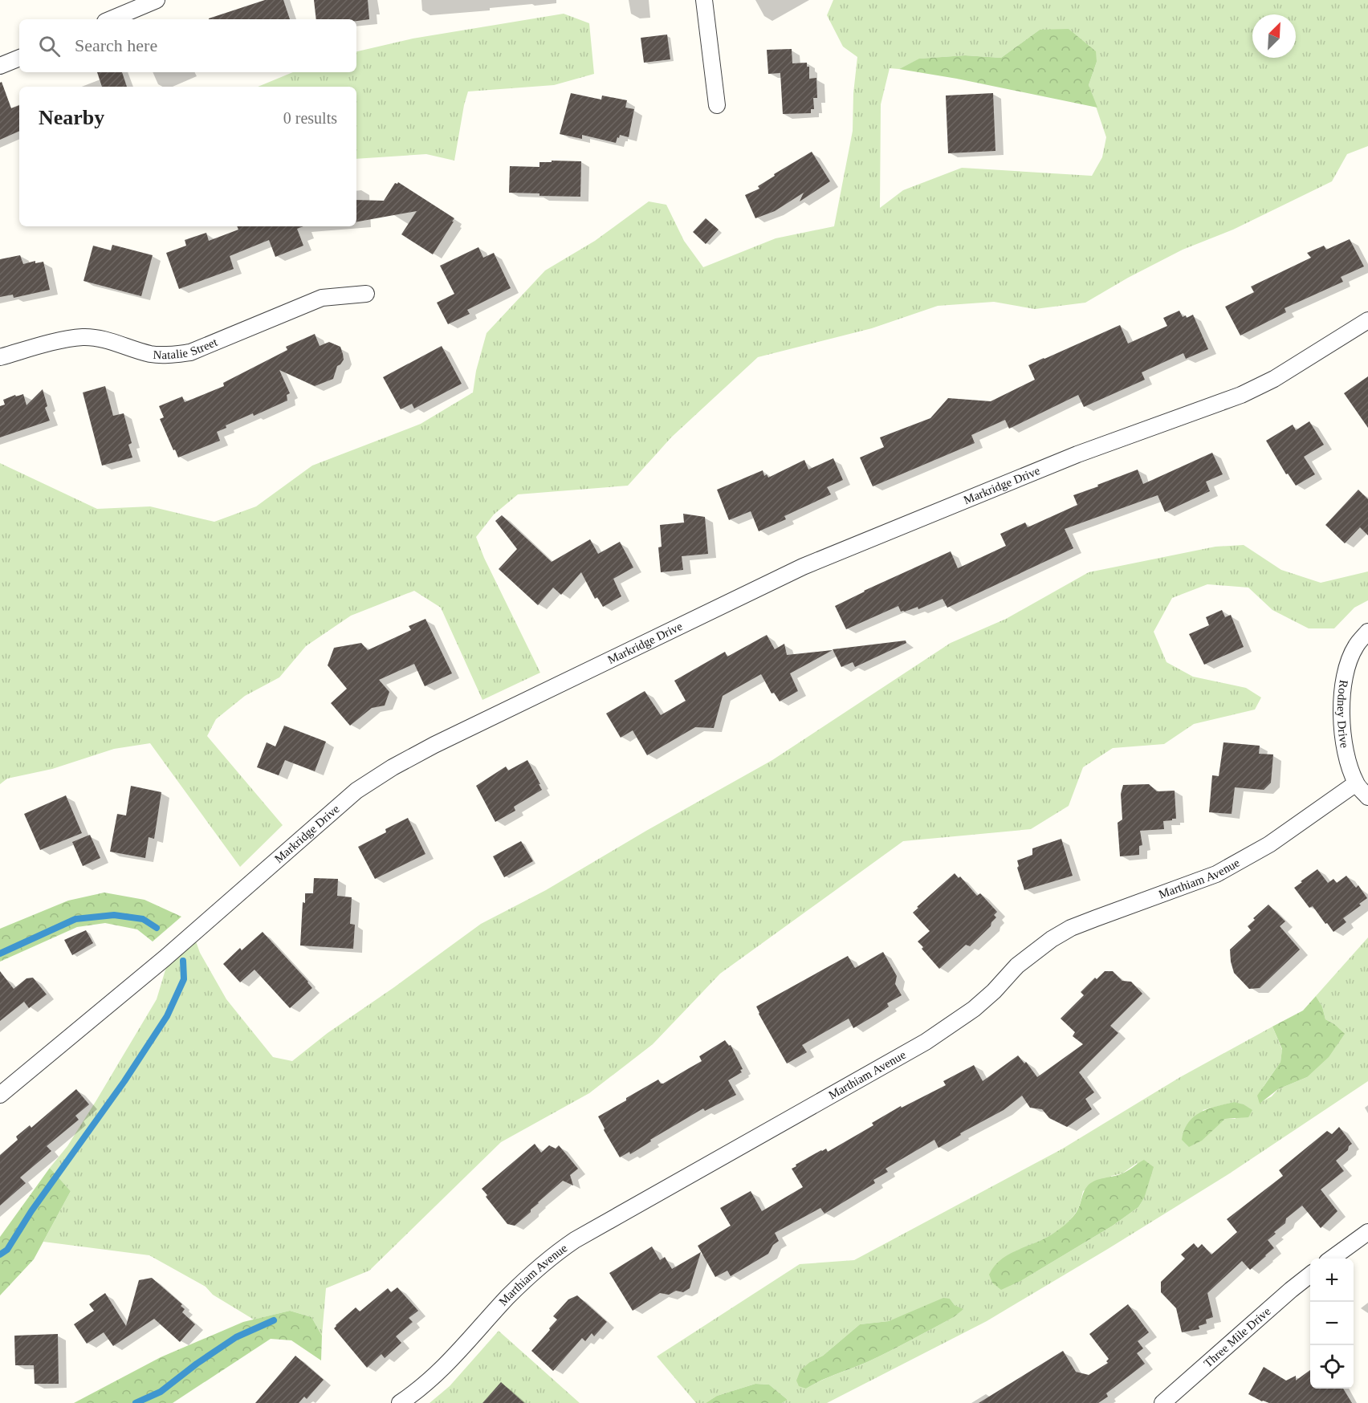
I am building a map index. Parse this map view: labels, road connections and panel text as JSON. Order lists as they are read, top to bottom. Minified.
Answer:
{"streets":{"street":["Natalie Street","Markridge Drive","Rodney Drive","Marthiam Avenue","Three Mile Drive"]},"crossings":[["Rodney Drive","Marthiam Avenue"]],"north":"top right","page":{"search":"Search here","heading":["Nearby","0 results"],"map_buttons":["+","−"]}}
